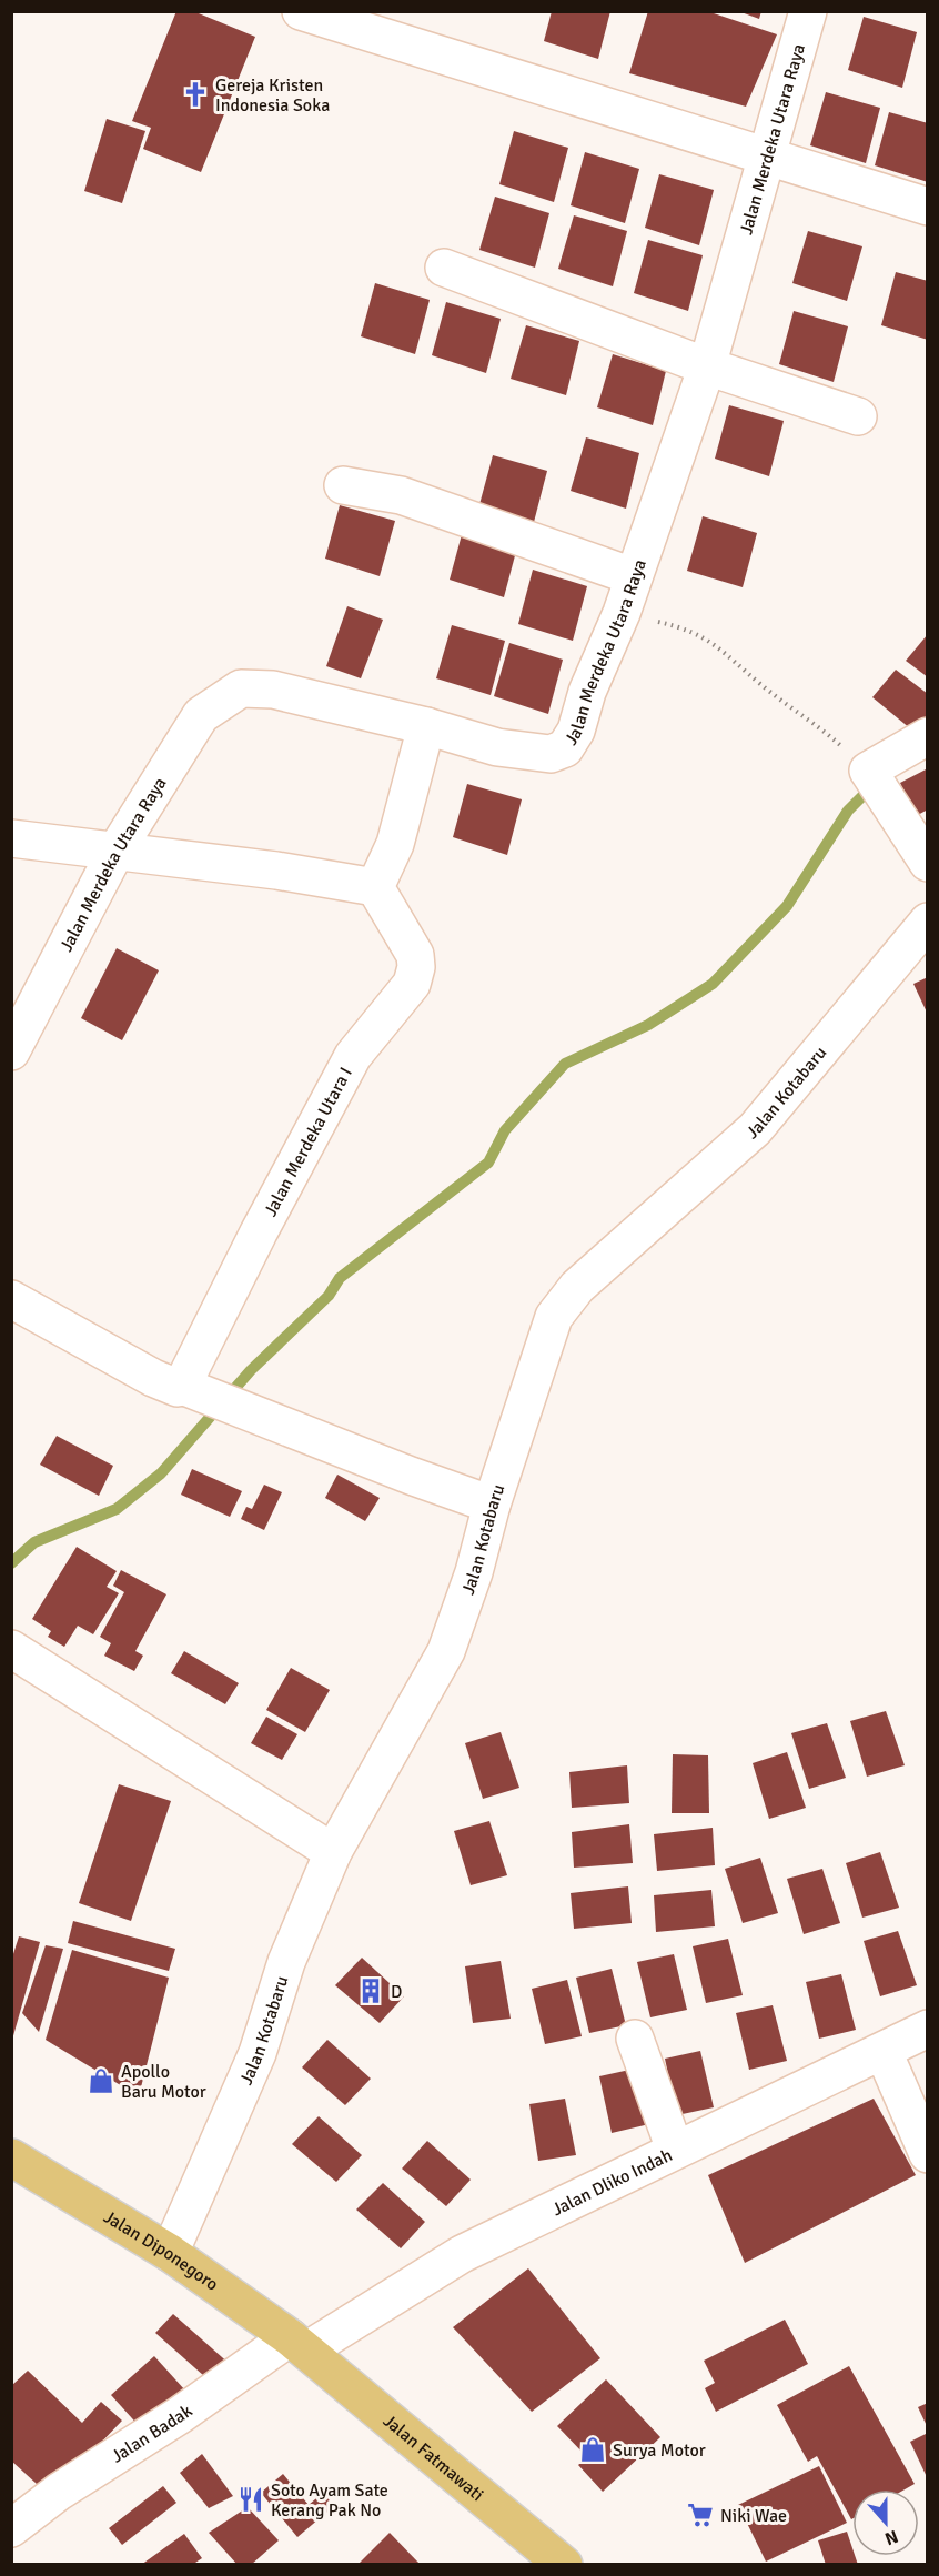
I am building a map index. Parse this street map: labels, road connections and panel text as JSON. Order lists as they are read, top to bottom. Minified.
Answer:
{"streets":{"main road":["Jalan Diponegoro","Jalan Fatmawati"],"street":["Jalan Merdeka Utara Raya","Jalan Kotabaru","Jalan Merdeka Utara I","Jalan Dliko Indah","Jalan Badak"]},"crossings":[["Jalan Kotabaru","Jalan Diponegoro"],["Jalan Dliko Indah","Jalan Diponegoro"],["Jalan Dliko Indah","Jalan Badak"],["Jalan Dliko Indah","Jalan Fatmawati"],["Jalan Diponegoro","Jalan Badak"],["Jalan Diponegoro","Jalan Fatmawati"],["Jalan Badak","Jalan Fatmawati"]],"places":{"church":["Gereja Kristen Indonesia Soka"],"building":["D"],"shop":["Apollo Baru Motor","Surya Motor"],"restaurant":["Soto Ayam Sate Kerang Pak No"],"supermarket":["Niki Wae"]},"north":"bottom"}
